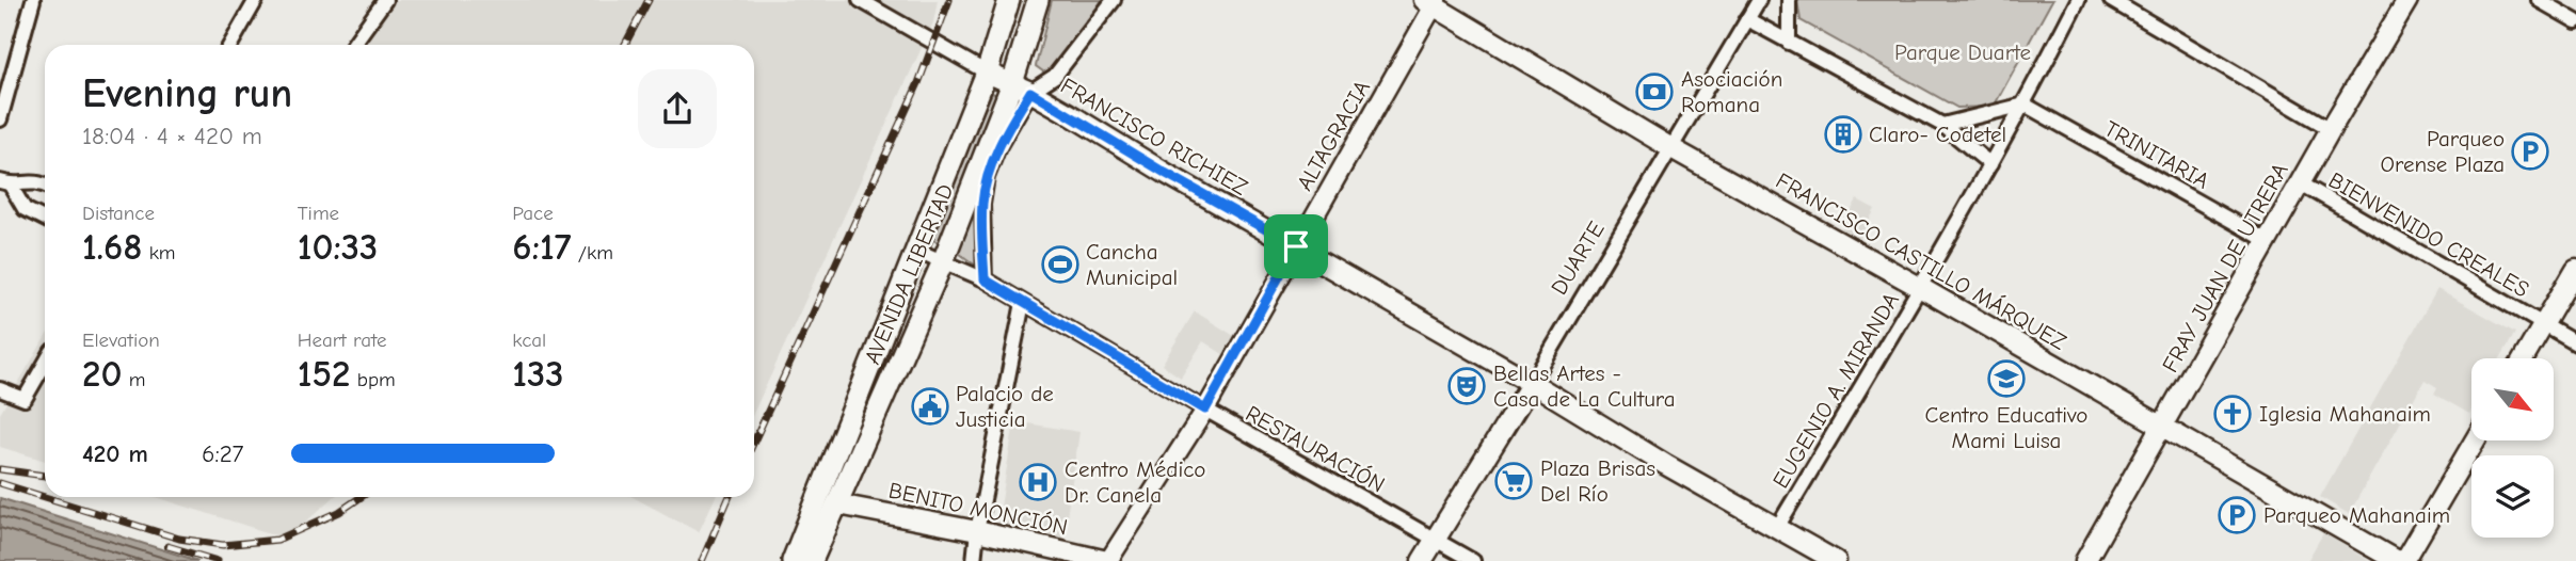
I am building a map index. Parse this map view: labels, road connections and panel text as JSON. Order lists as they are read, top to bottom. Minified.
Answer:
{"streets":{"main road":["FRANCISCO RICHIEZ","DUARTE","FRANCISCO CASTILLO MÁRQUEZ","FRAY JUAN DE UTRERA","AVENIDA LIBERTAD","BENITO MONCIÓN"],"street":["ALTAGRACIA","TRINITARIA","BIENVENIDO CREALES","EUGENIO A. MIRANDA","RESTAURACIÓN"]},"crossings":[["ALTAGRACIA","FRANCISCO RICHIEZ"],["ALTAGRACIA","FRANCISCO CASTILLO MÁRQUEZ"],["ALTAGRACIA","RESTAURACIÓN"],["ALTAGRACIA","BENITO MONCIÓN"],["FRANCISCO RICHIEZ","DUARTE"],["FRANCISCO RICHIEZ","AVENIDA LIBERTAD"],["FRANCISCO RICHIEZ","EUGENIO A. MIRANDA"],["TRINITARIA","FRAY JUAN DE UTRERA"],["TRINITARIA","EUGENIO A. MIRANDA"],["BIENVENIDO CREALES","FRAY JUAN DE UTRERA"],["DUARTE","FRANCISCO CASTILLO MÁRQUEZ"],["DUARTE","RESTAURACIÓN"],["FRANCISCO CASTILLO MÁRQUEZ","FRAY JUAN DE UTRERA"],["FRANCISCO CASTILLO MÁRQUEZ","EUGENIO A. MIRANDA"],["AVENIDA LIBERTAD","RESTAURACIÓN"],["AVENIDA LIBERTAD","BENITO MONCIÓN"]],"parks":["Parque Duarte"],"places":{"bank":["Asociación Romana"],"building":["Claro- Codetel"],"parking":["Parqueo Orense Plaza","Parqueo Mahanaim"],"sports":["Cancha Municipal"],"school or university":["Centro Educativo Mami Luisa"],"theatre":["Bellas Artes - Casa de La Cultura"],"public building":["Palacio de Justicia"],"church":["Iglesia Mahanaim"],"supermarket":["Plaza Brisas Del Río"],"hospital":["Centro Médico Dr. Canela"]},"north":"bottom right","page":{"heading":["Evening run","18:04 · 4 × 420 m"],"stats":[["Distance","1.68 km"],["Time","10:33"],["Pace","6:17 /km"],["Elevation","20 m"],["Heart rate","152 bpm"],["kcal","133"]],"list":[{"name":"420 m","note":"6:27"}]}}
